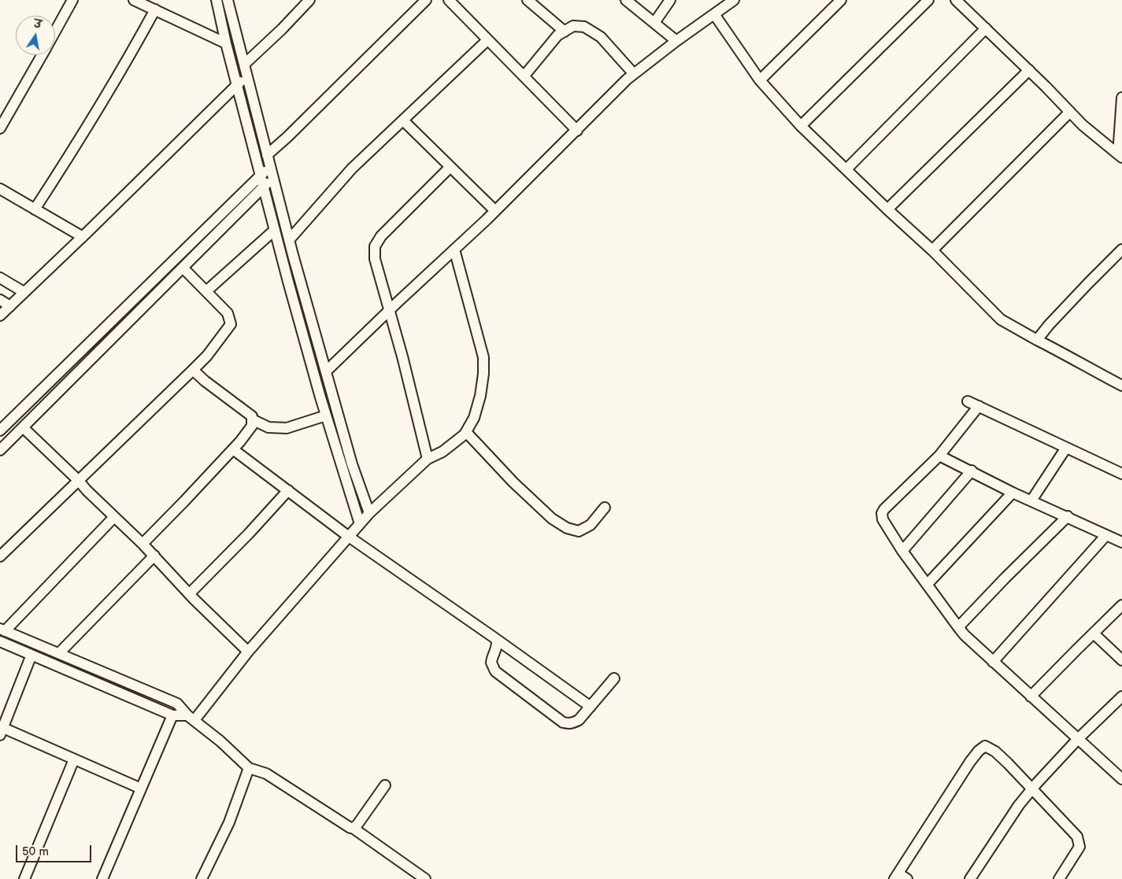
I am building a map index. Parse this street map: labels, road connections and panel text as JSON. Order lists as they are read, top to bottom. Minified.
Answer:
{"scale_bar":"50 m","north":"top"}
